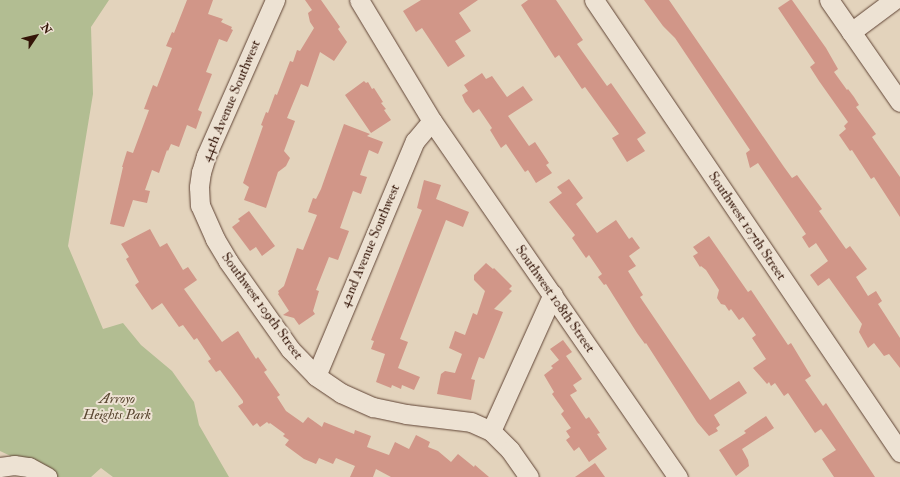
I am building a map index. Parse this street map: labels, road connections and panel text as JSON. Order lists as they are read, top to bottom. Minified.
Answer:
{"streets":{"street":["44th Avenue Southwest","Southwest 107th Street","42nd Avenue Southwest","Southwest 108th Street","Southwest 109th Street"]},"crossings":[["44th Avenue Southwest","Southwest 109th Street"],["42nd Avenue Southwest","Southwest 108th Street"],["42nd Avenue Southwest","Southwest 109th Street"]],"parks":["Arroyo Heights Park"],"north":"top right"}
